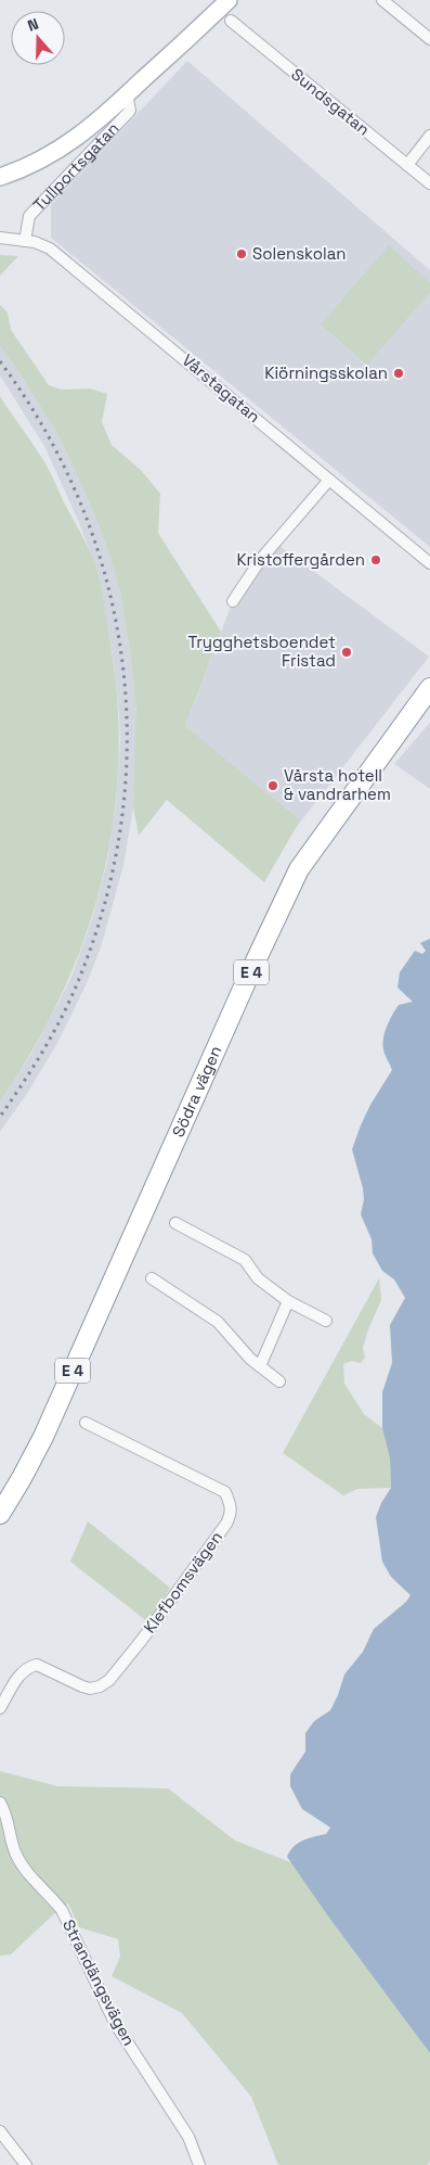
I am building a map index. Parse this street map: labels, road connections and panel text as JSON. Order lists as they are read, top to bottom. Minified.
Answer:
{"streets":{"highway":["E 4","Södra vägen"],"main road":["Tullportsgatan"],"street":["Sundsgatan","Vårstagatan","Klefbomsvägen","Strandängsvägen"]},"crossings":[["Tullportsgatan","Vårstagatan"]],"places":["Solenskolan","Kiörningsskolan","Kristoffergården","Trygghetsboendet Fristad","Vårsta hotell & vandrarhem"],"north":"top"}
